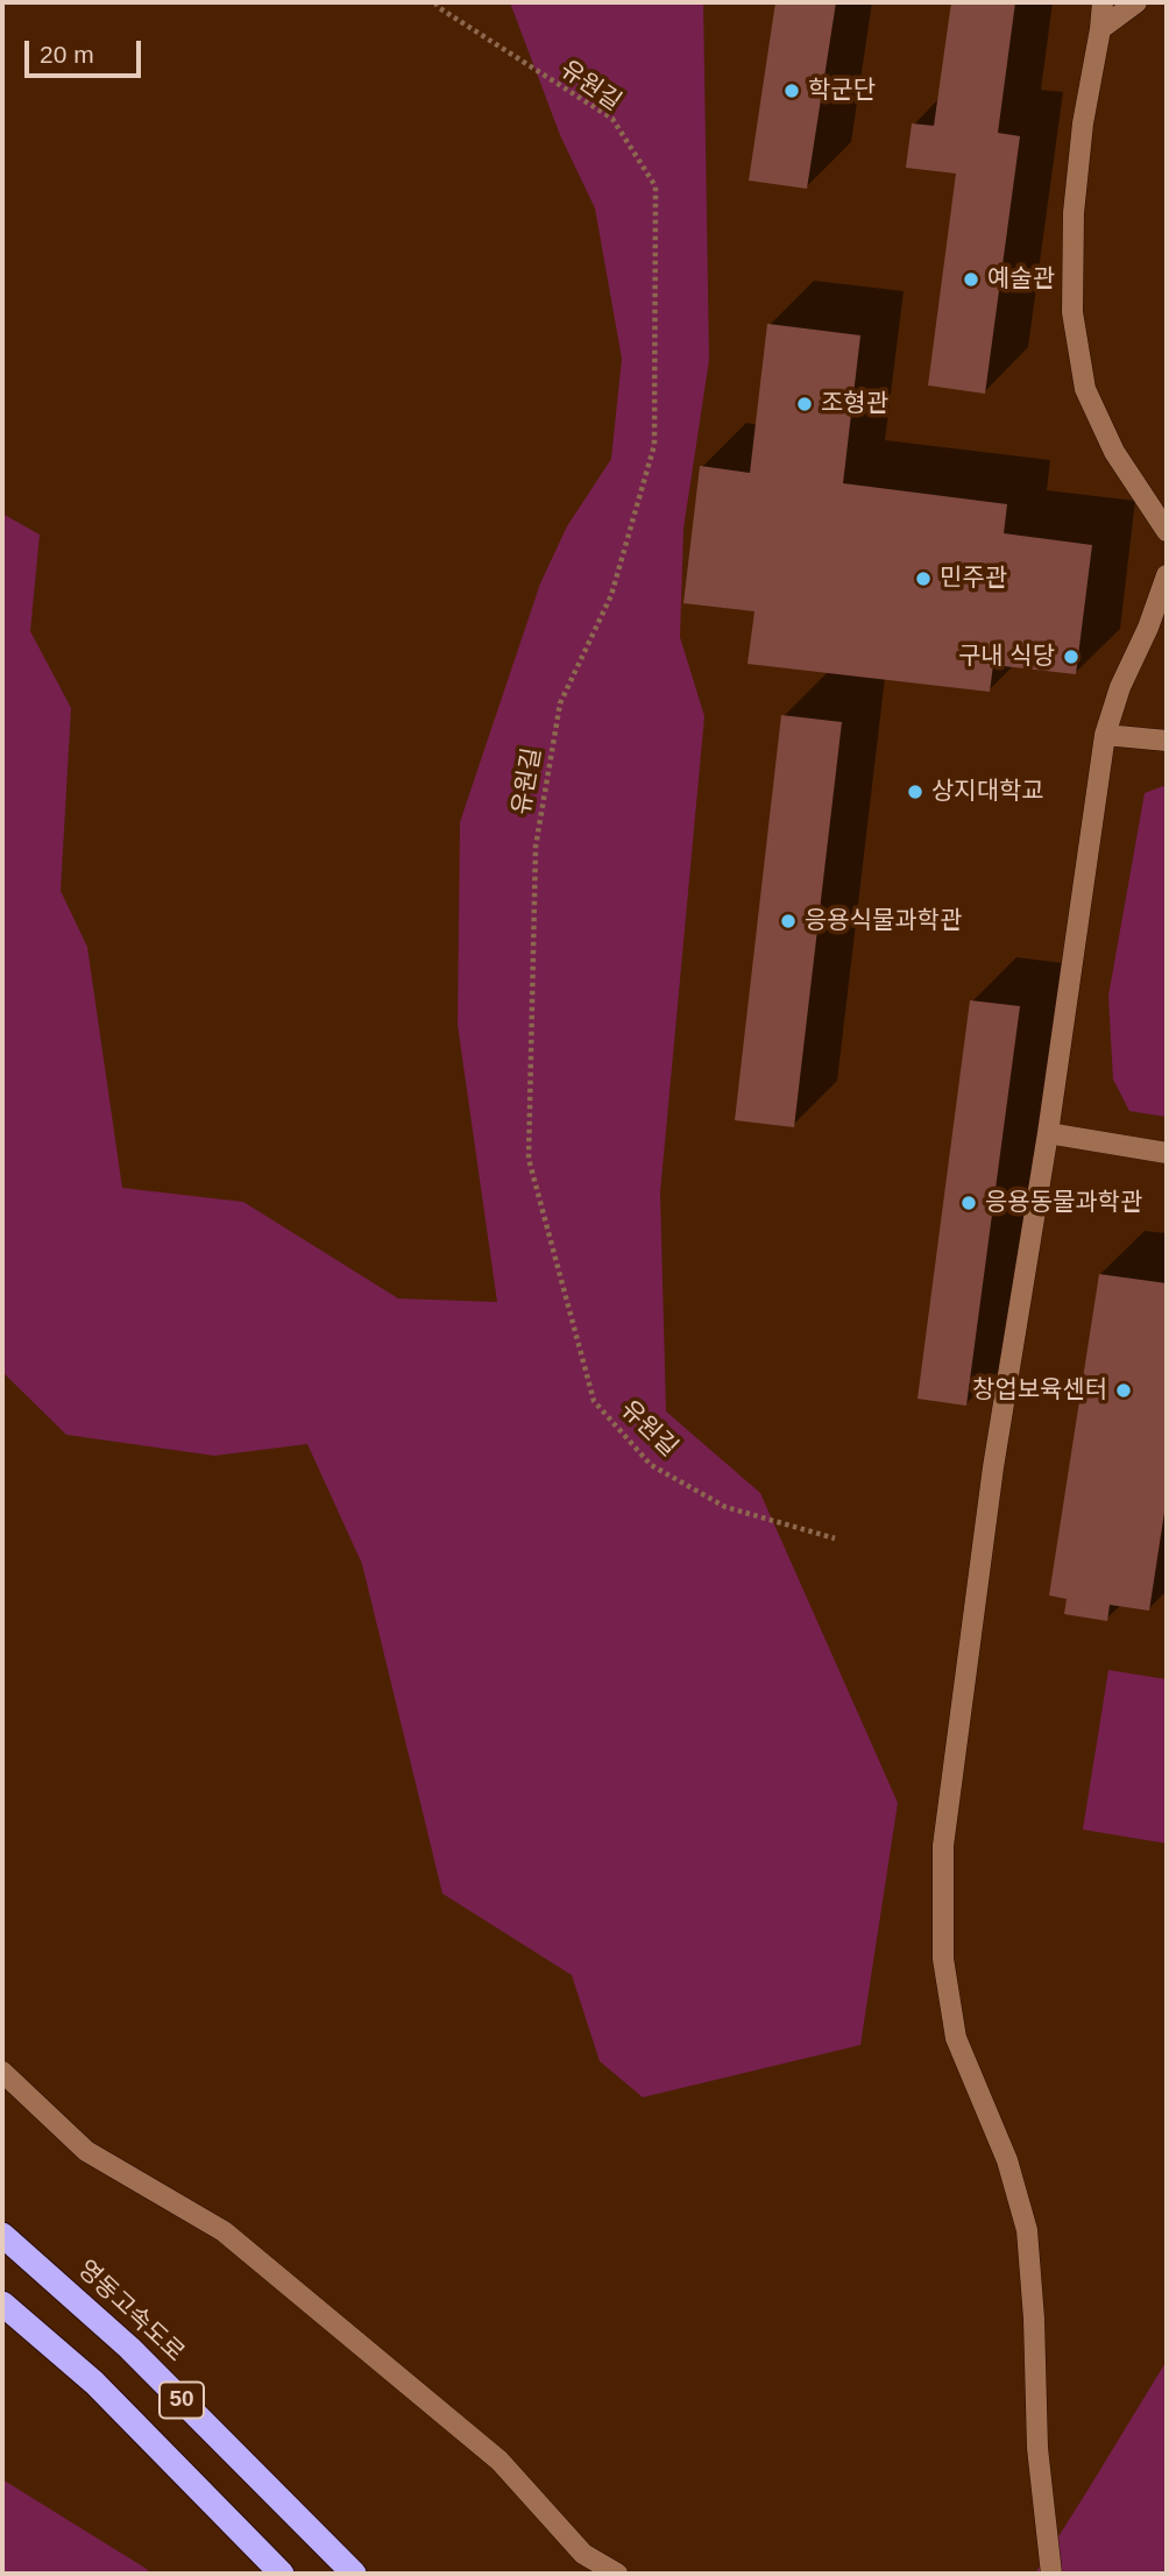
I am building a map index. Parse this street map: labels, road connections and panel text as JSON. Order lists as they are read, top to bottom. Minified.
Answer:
{"streets":{"highway":["영동고속도로","50"],"path":["유원길"]},"places":["학군단","예술관","조형관","민주관","구내 식당","상지대학교","응용식물과학관","응용동물과학관","창업보육센터"],"scale_bar":"20 m"}
